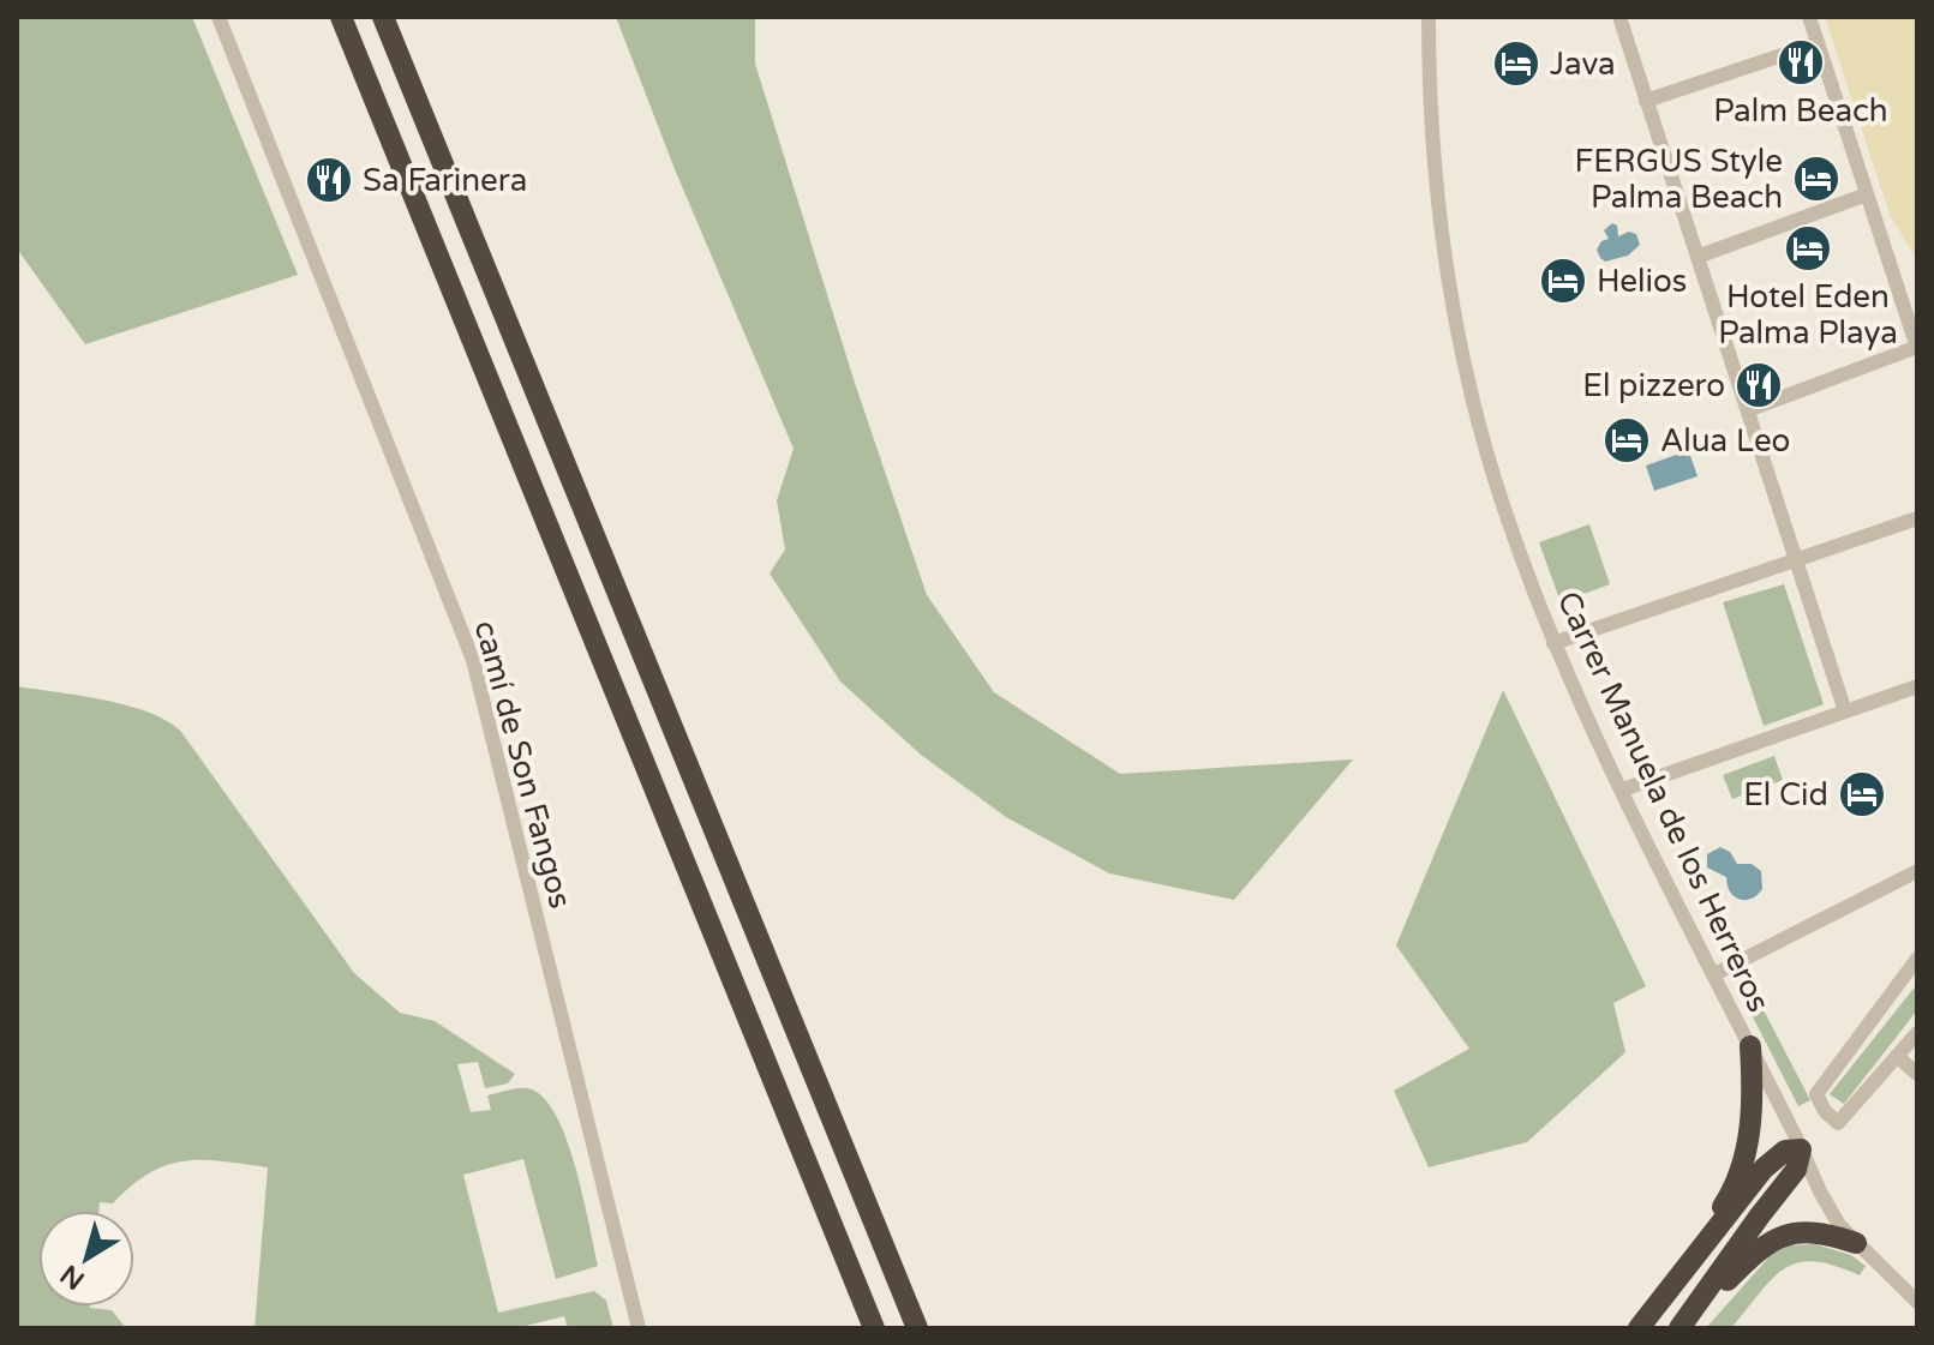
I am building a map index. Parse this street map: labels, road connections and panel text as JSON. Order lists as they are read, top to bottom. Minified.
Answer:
{"streets":{"street":["camí de Son Fangos","Carrer Manuela de los Herreros"]},"places":{"restaurant":["Palm Beach","Sa Farinera","El pizzero"],"hotel":["Java","FERGUS Style Palma Beach","Hotel Eden Palma Playa","Helios","Alua Leo","El Cid"]},"north":"bottom left"}
